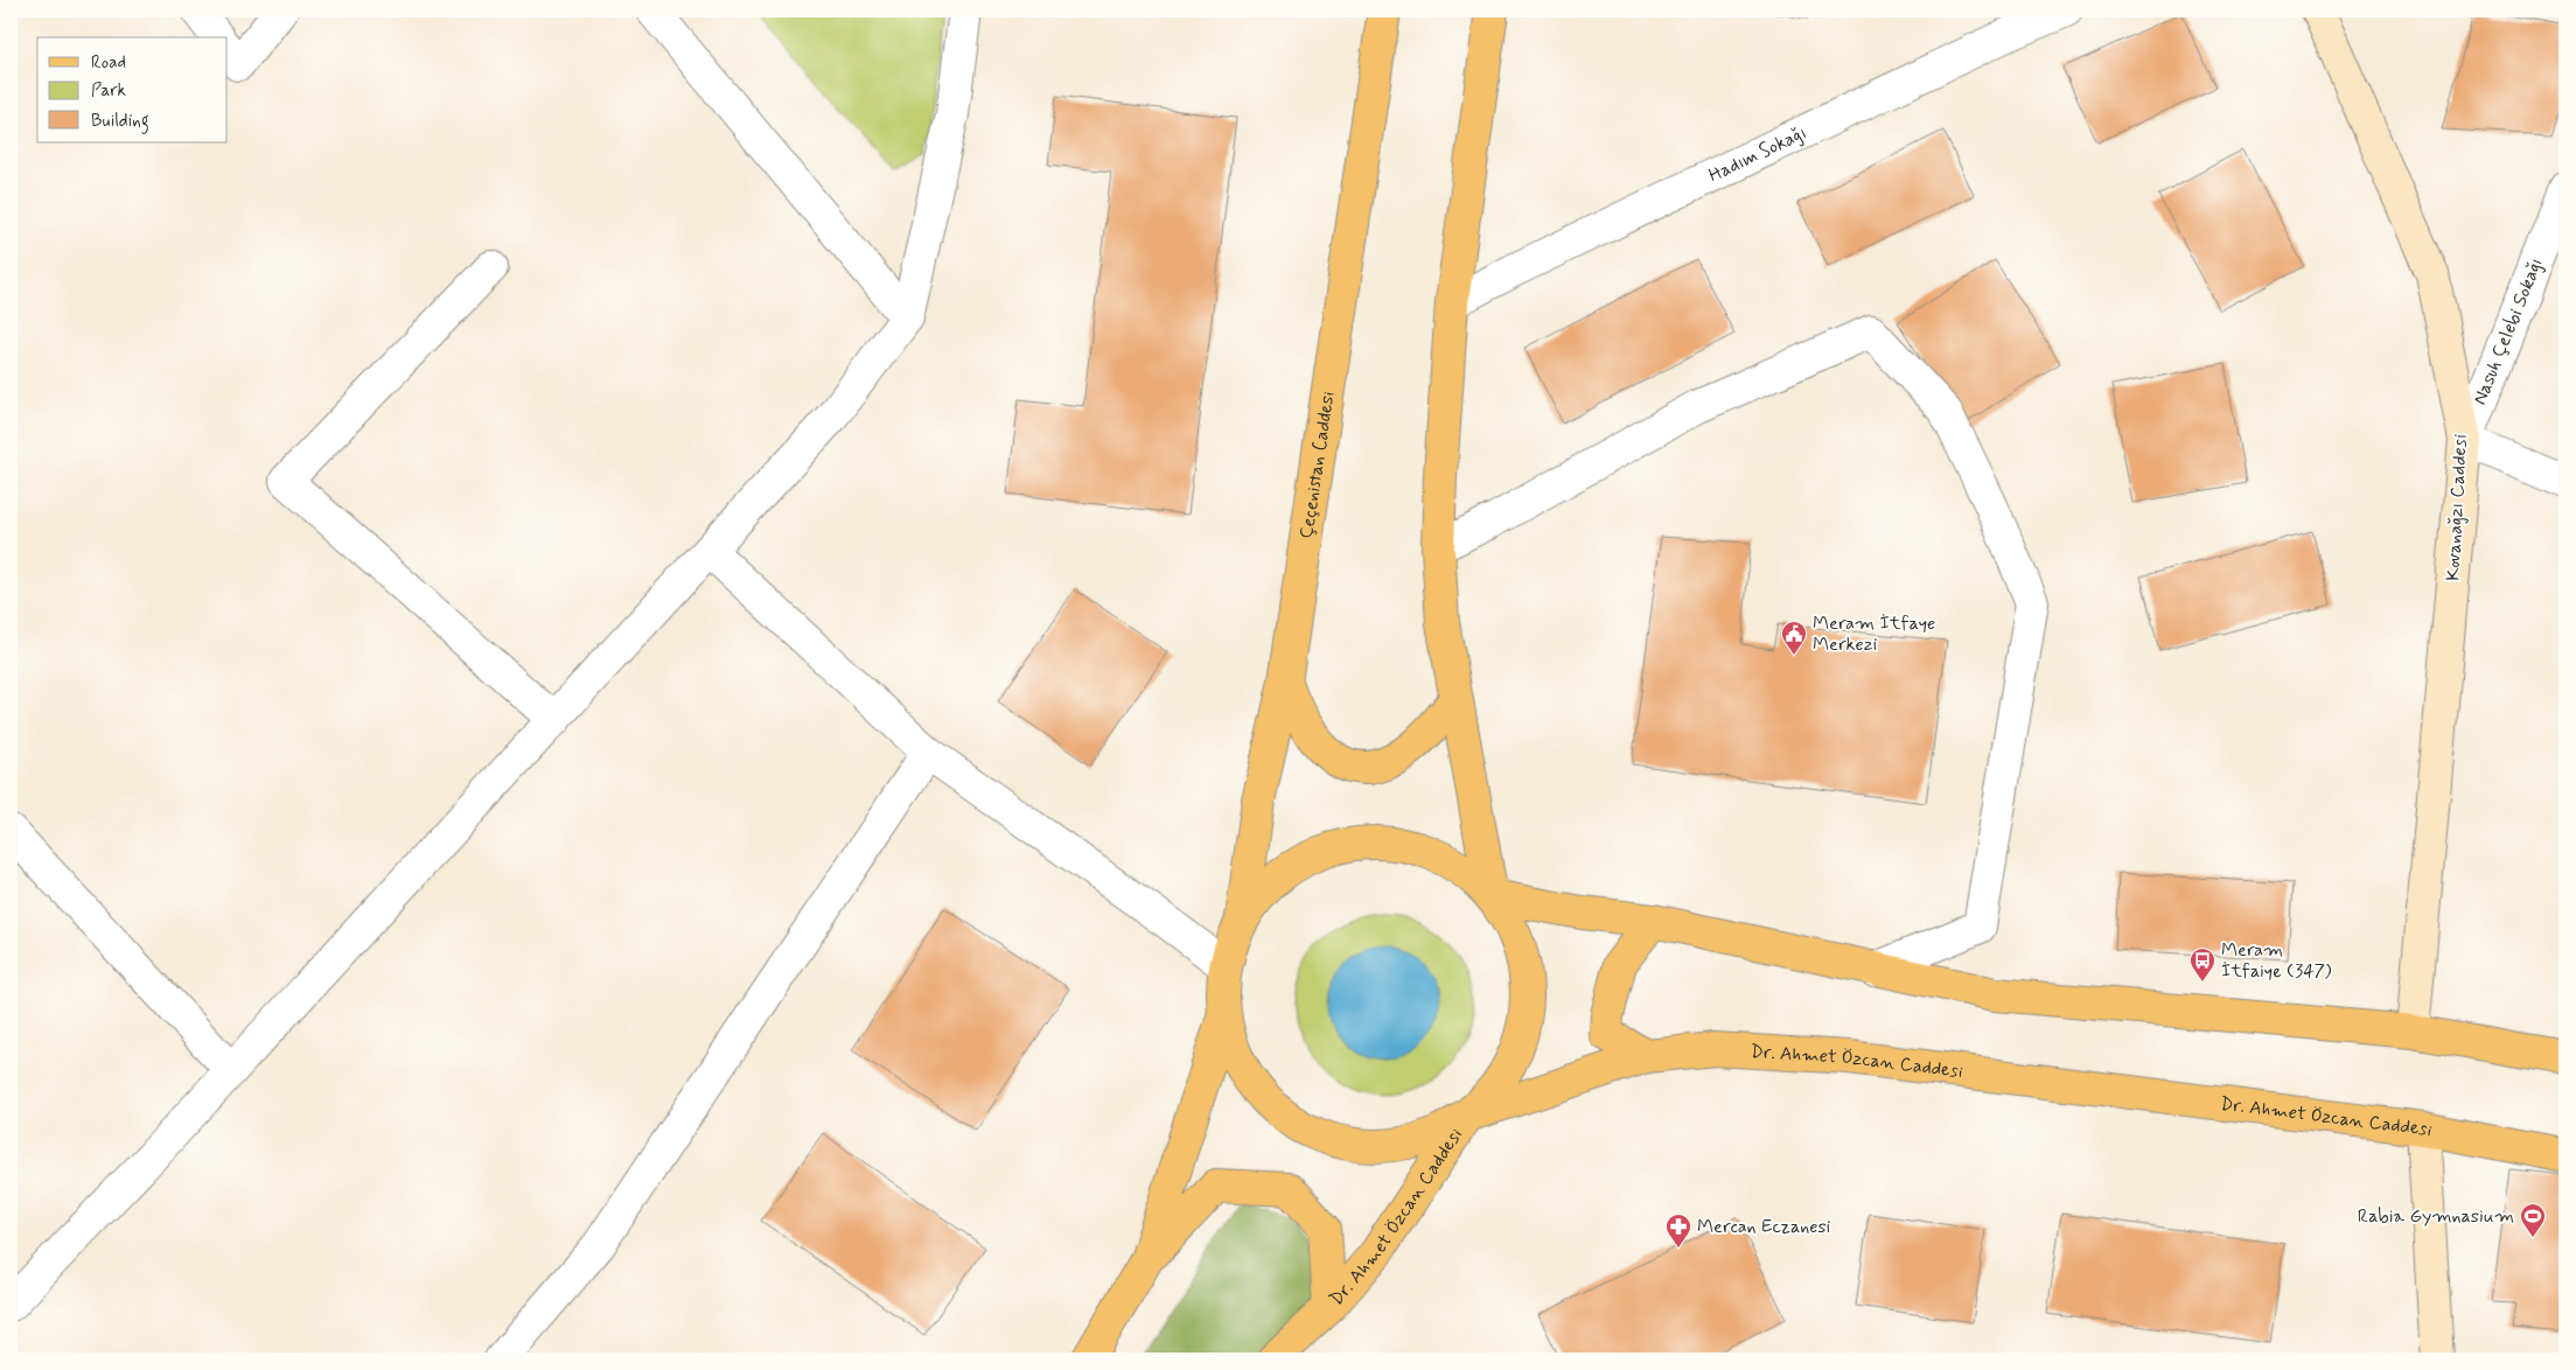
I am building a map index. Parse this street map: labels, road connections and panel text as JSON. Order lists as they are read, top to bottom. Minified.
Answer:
{"streets":{"main road":["Çeçenistan Caddesi","Dr. Ahmet Özcan Caddesi"],"street":["Hadım Sokağı","Nasuh Çelebi Sokağı","Kovanağzı Caddesi"]},"crossings":[["Nasuh Çelebi Sokağı","Kovanağzı Caddesi"]],"places":{"public building":["Meram İtfaye Merkezi"],"bus stop":["Meram İtfaiye (347)"],"sports":["Rabia Gymnasium"],"pharmacy":["Mercan Eczanesi"]},"legend":["Road","Park","Building"]}
